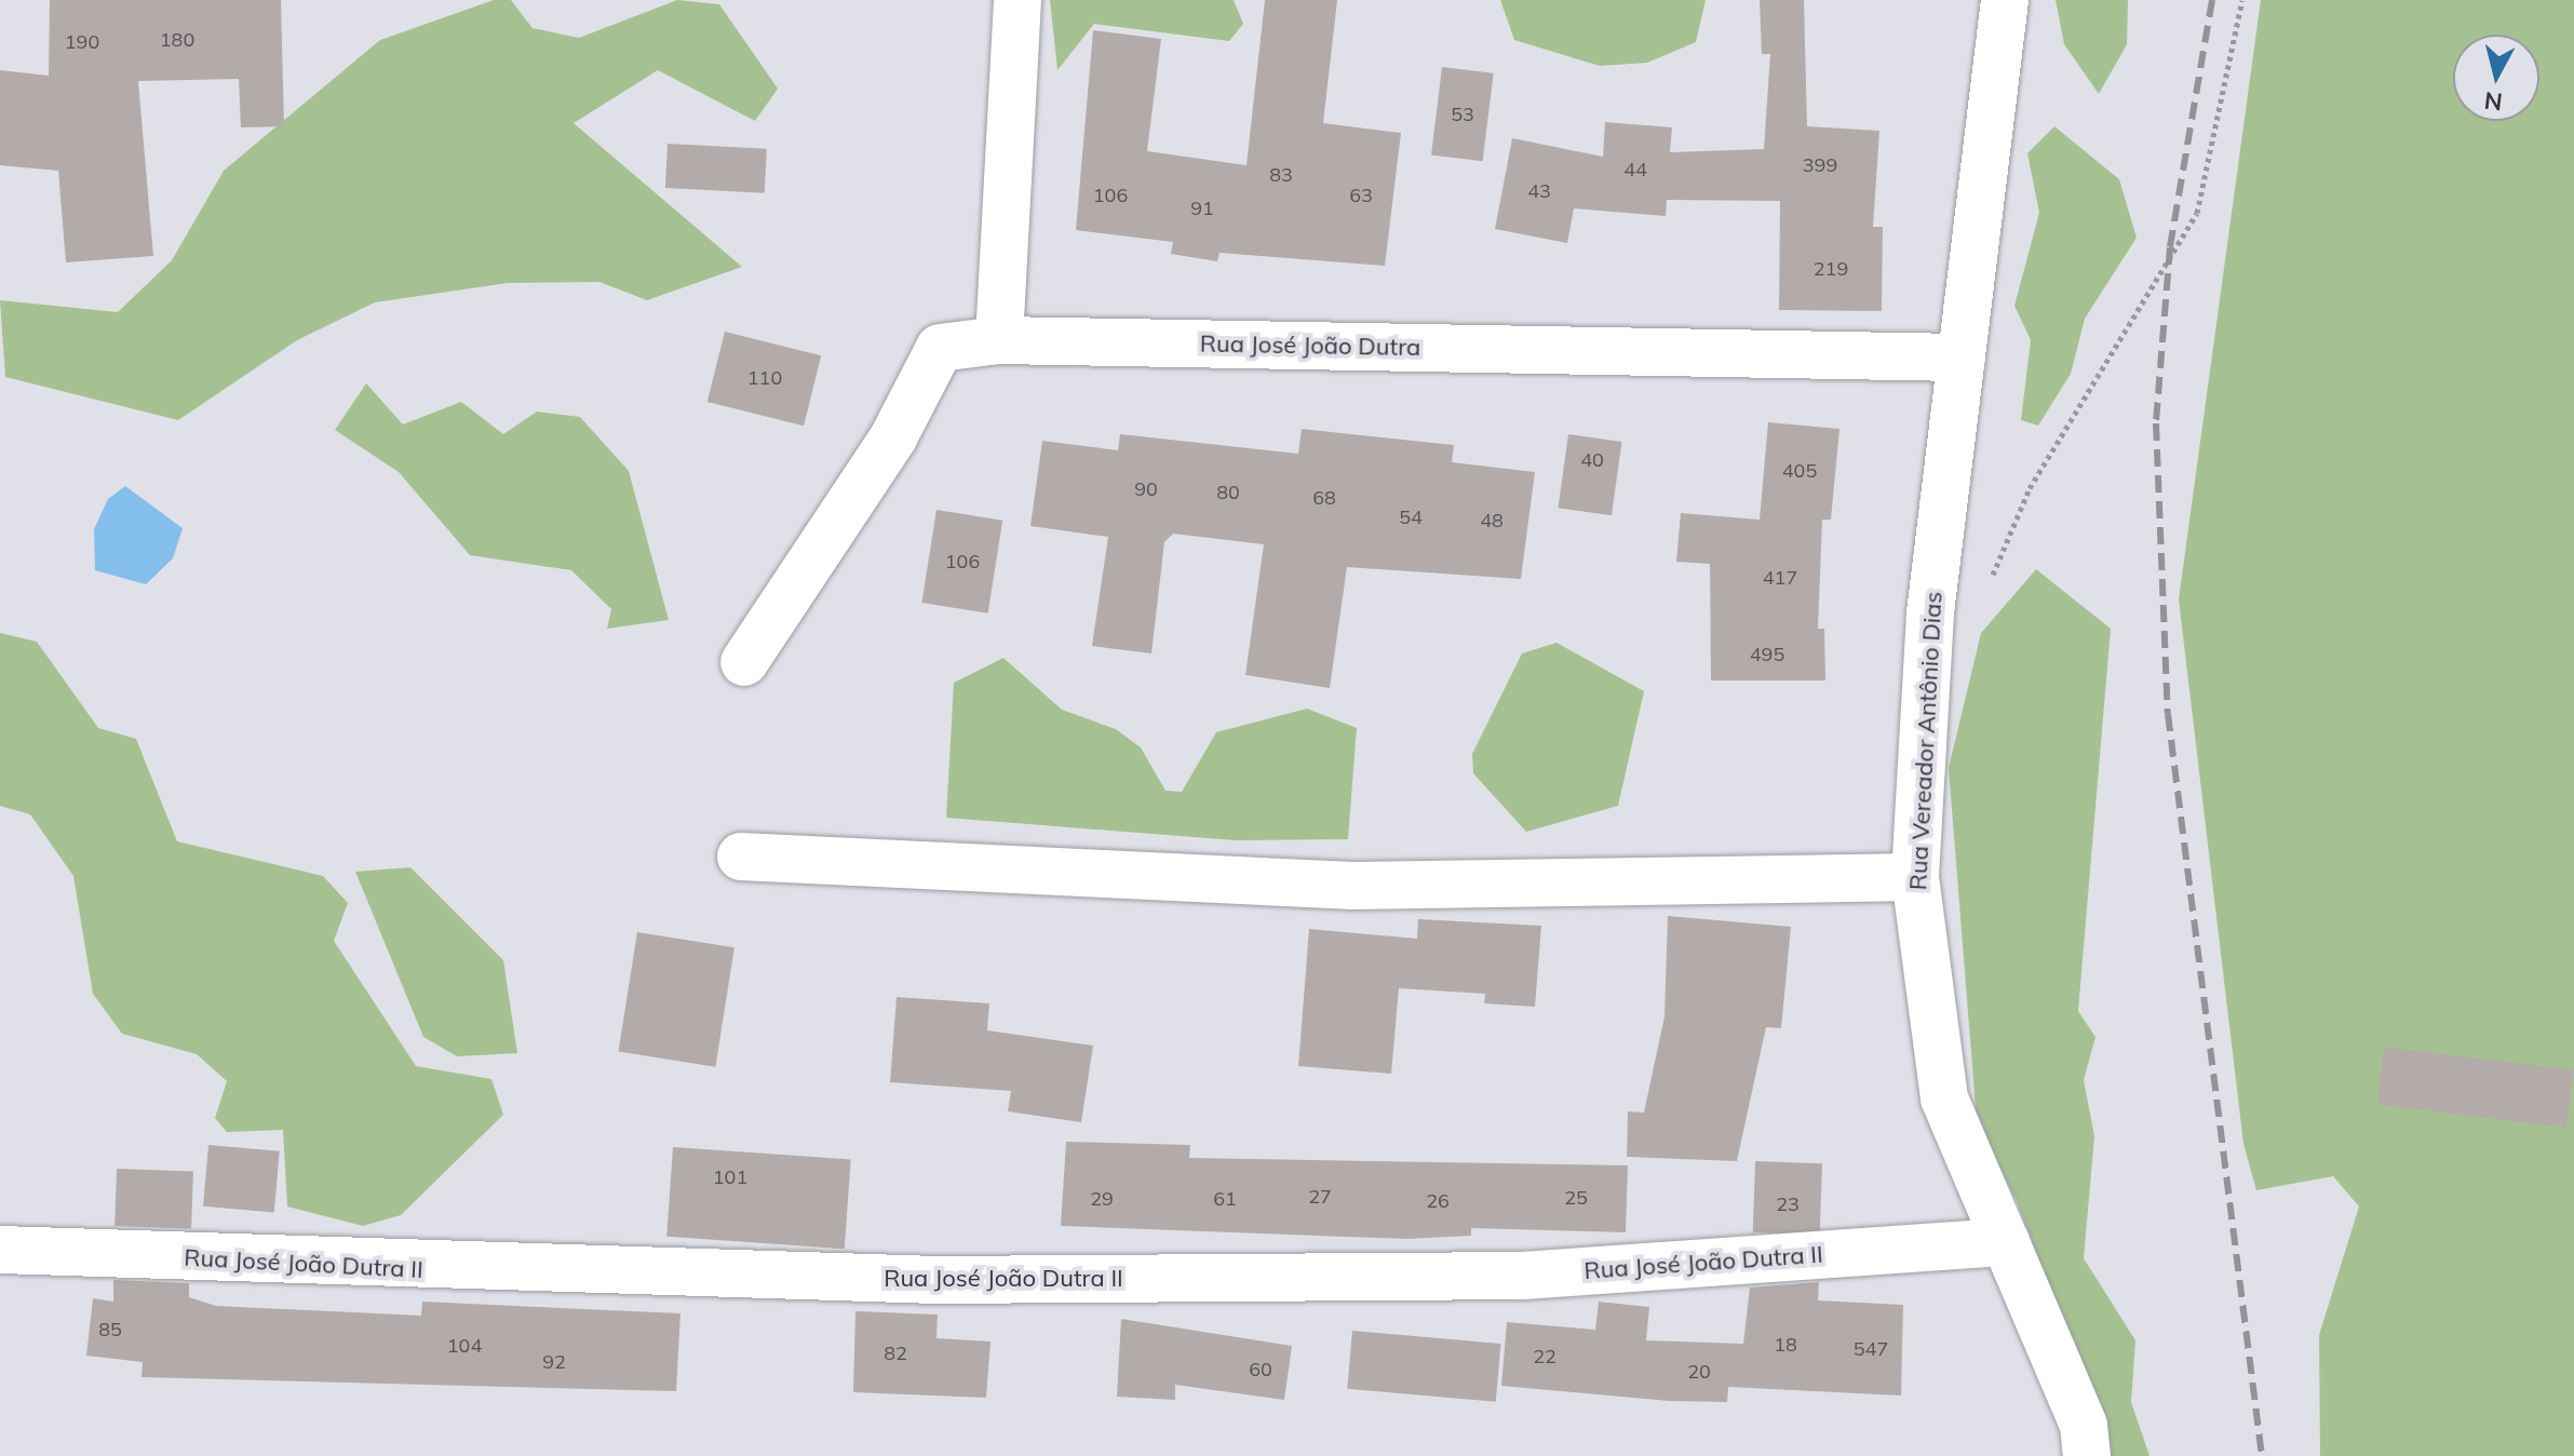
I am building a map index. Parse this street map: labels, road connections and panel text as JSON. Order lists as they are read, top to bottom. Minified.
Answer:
{"streets":{"street":["Rua José João Dutra","Rua Vereador Antônio Dias","Rua José João Dutra II"]},"crossings":[["Rua José João Dutra","Rua Vereador Antônio Dias"],["Rua Vereador Antônio Dias","Rua José João Dutra II"]],"house_numbers":["180","190","53","399","44","83","43","106","63","91","219","110","40","405","90","80","68","54","48","106","417","495","101","27","25","29","61","26","23","85","18","104","547","82","22","92","60","20"],"north":"bottom"}
